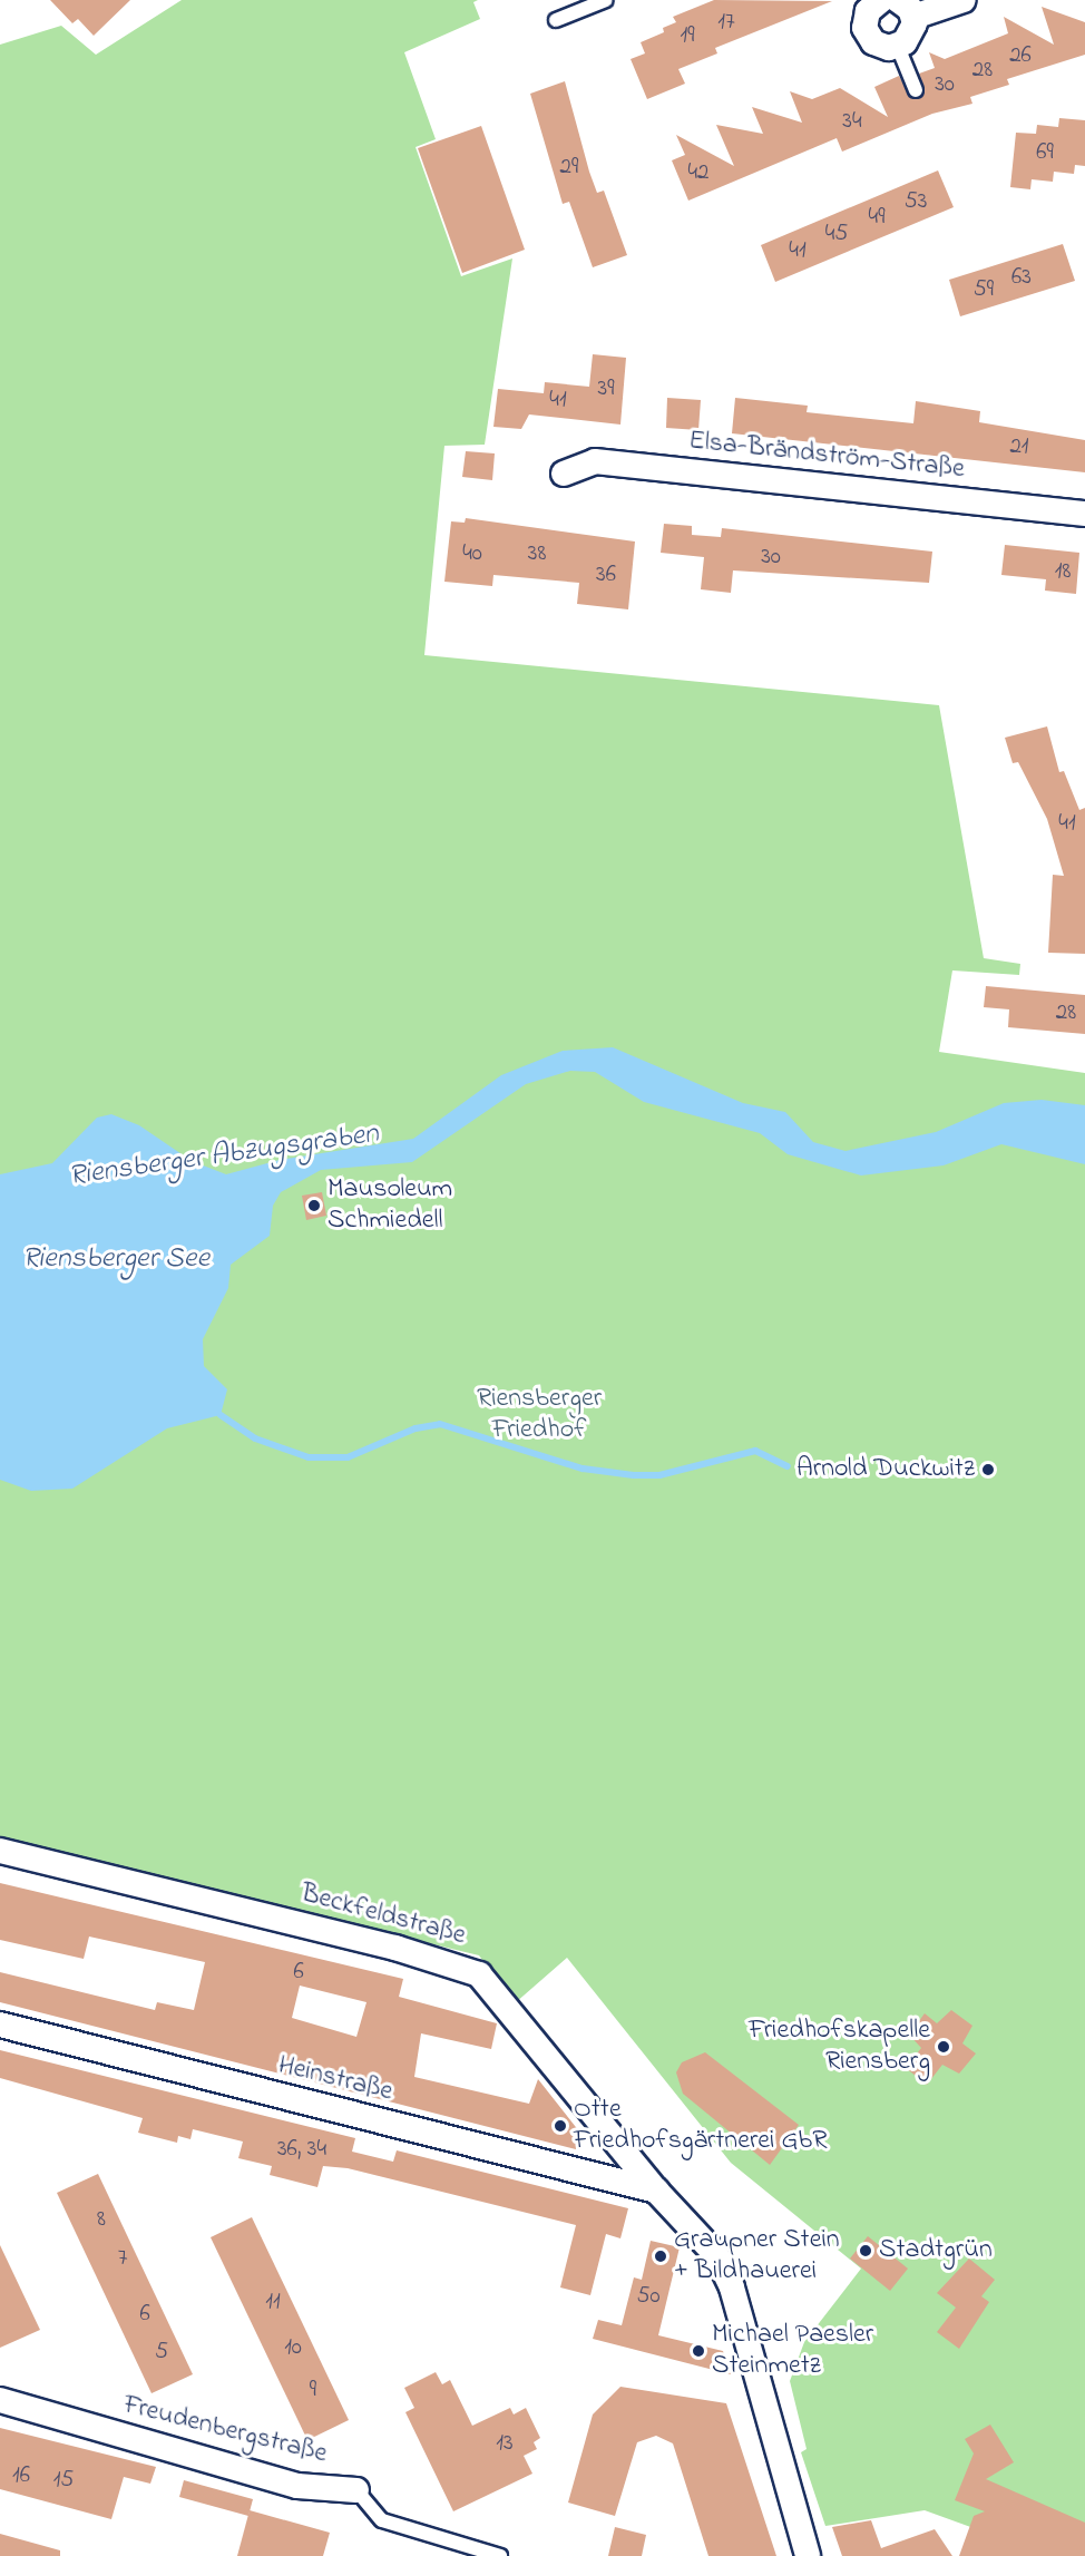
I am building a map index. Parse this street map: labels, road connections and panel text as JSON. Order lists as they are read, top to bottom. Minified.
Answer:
{"streets":{"street":["Elsa-Brändström-Straße","Beckfeldstraße","Heinstraße","Freudenbergstraße"]},"crossings":[["Beckfeldstraße","Heinstraße"]],"water":["Riensberger Abzugsgraben","Riensberger See"],"parks":["Riensberger Friedhof"],"places":["Mausoleum Schmiedell","Arnold Duckwitz","Friedhofskapelle Riensberg","Otte Friedhofsgärtnerei GbR","Stadtgrün","Graupner Stein + Bildhauerei","Michael Paesler Steinmetz"],"house_numbers":["17","19","26","28","30","34","69","29","42","53","49","45","41","63","59","39","41","21","40","38","30","18","36","41","28","6","36, 34","8","7","50","11","6","10","5","9","13","16","15"]}
